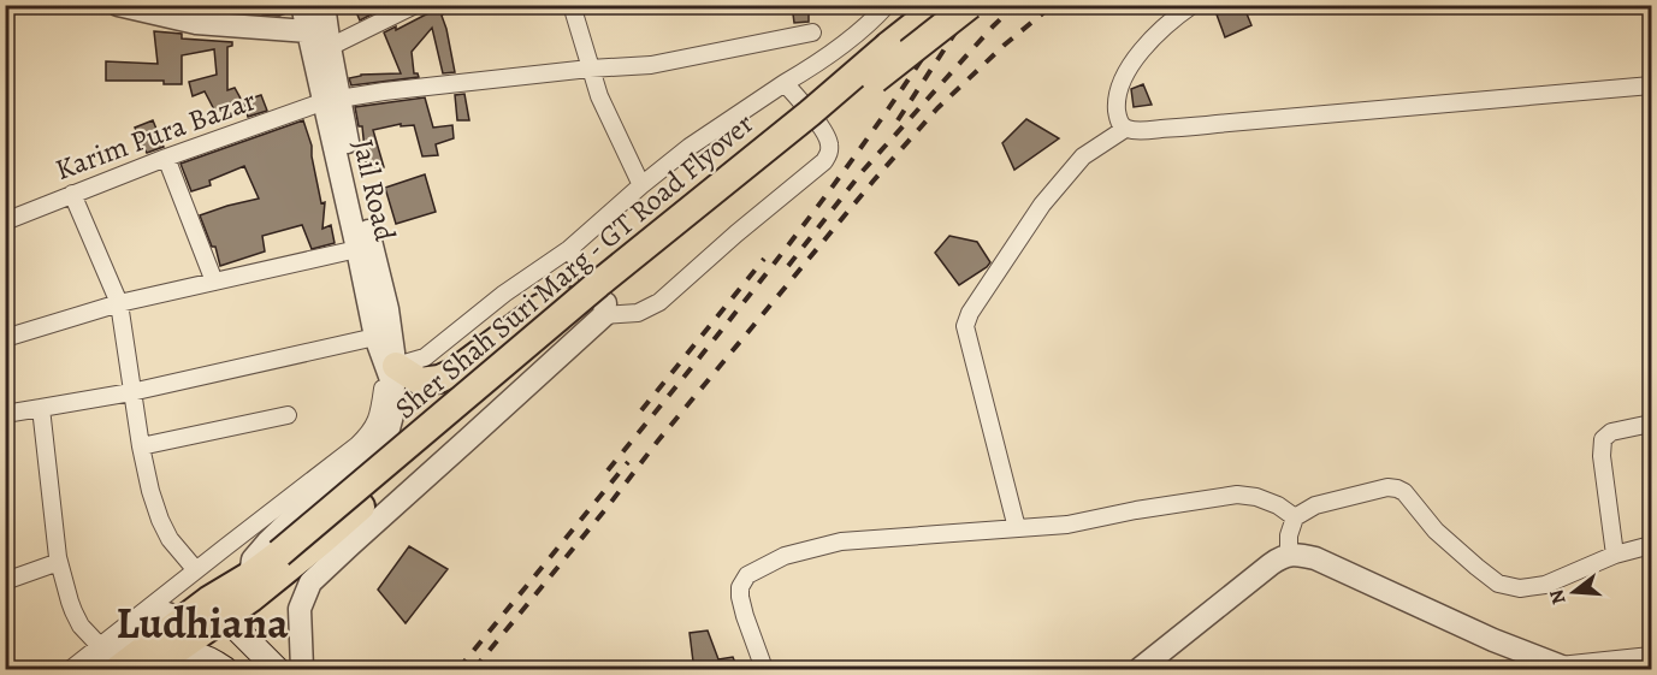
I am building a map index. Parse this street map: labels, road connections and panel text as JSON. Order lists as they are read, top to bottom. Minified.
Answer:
{"streets":{"main road":["Sher Shah Suri Marg - GT Road Flyover"],"street":["Karim Pura Bazar","Jail Road"]},"crossings":[["Karim Pura Bazar","Jail Road"]],"districts":["Ludhiana"],"north":"left"}
